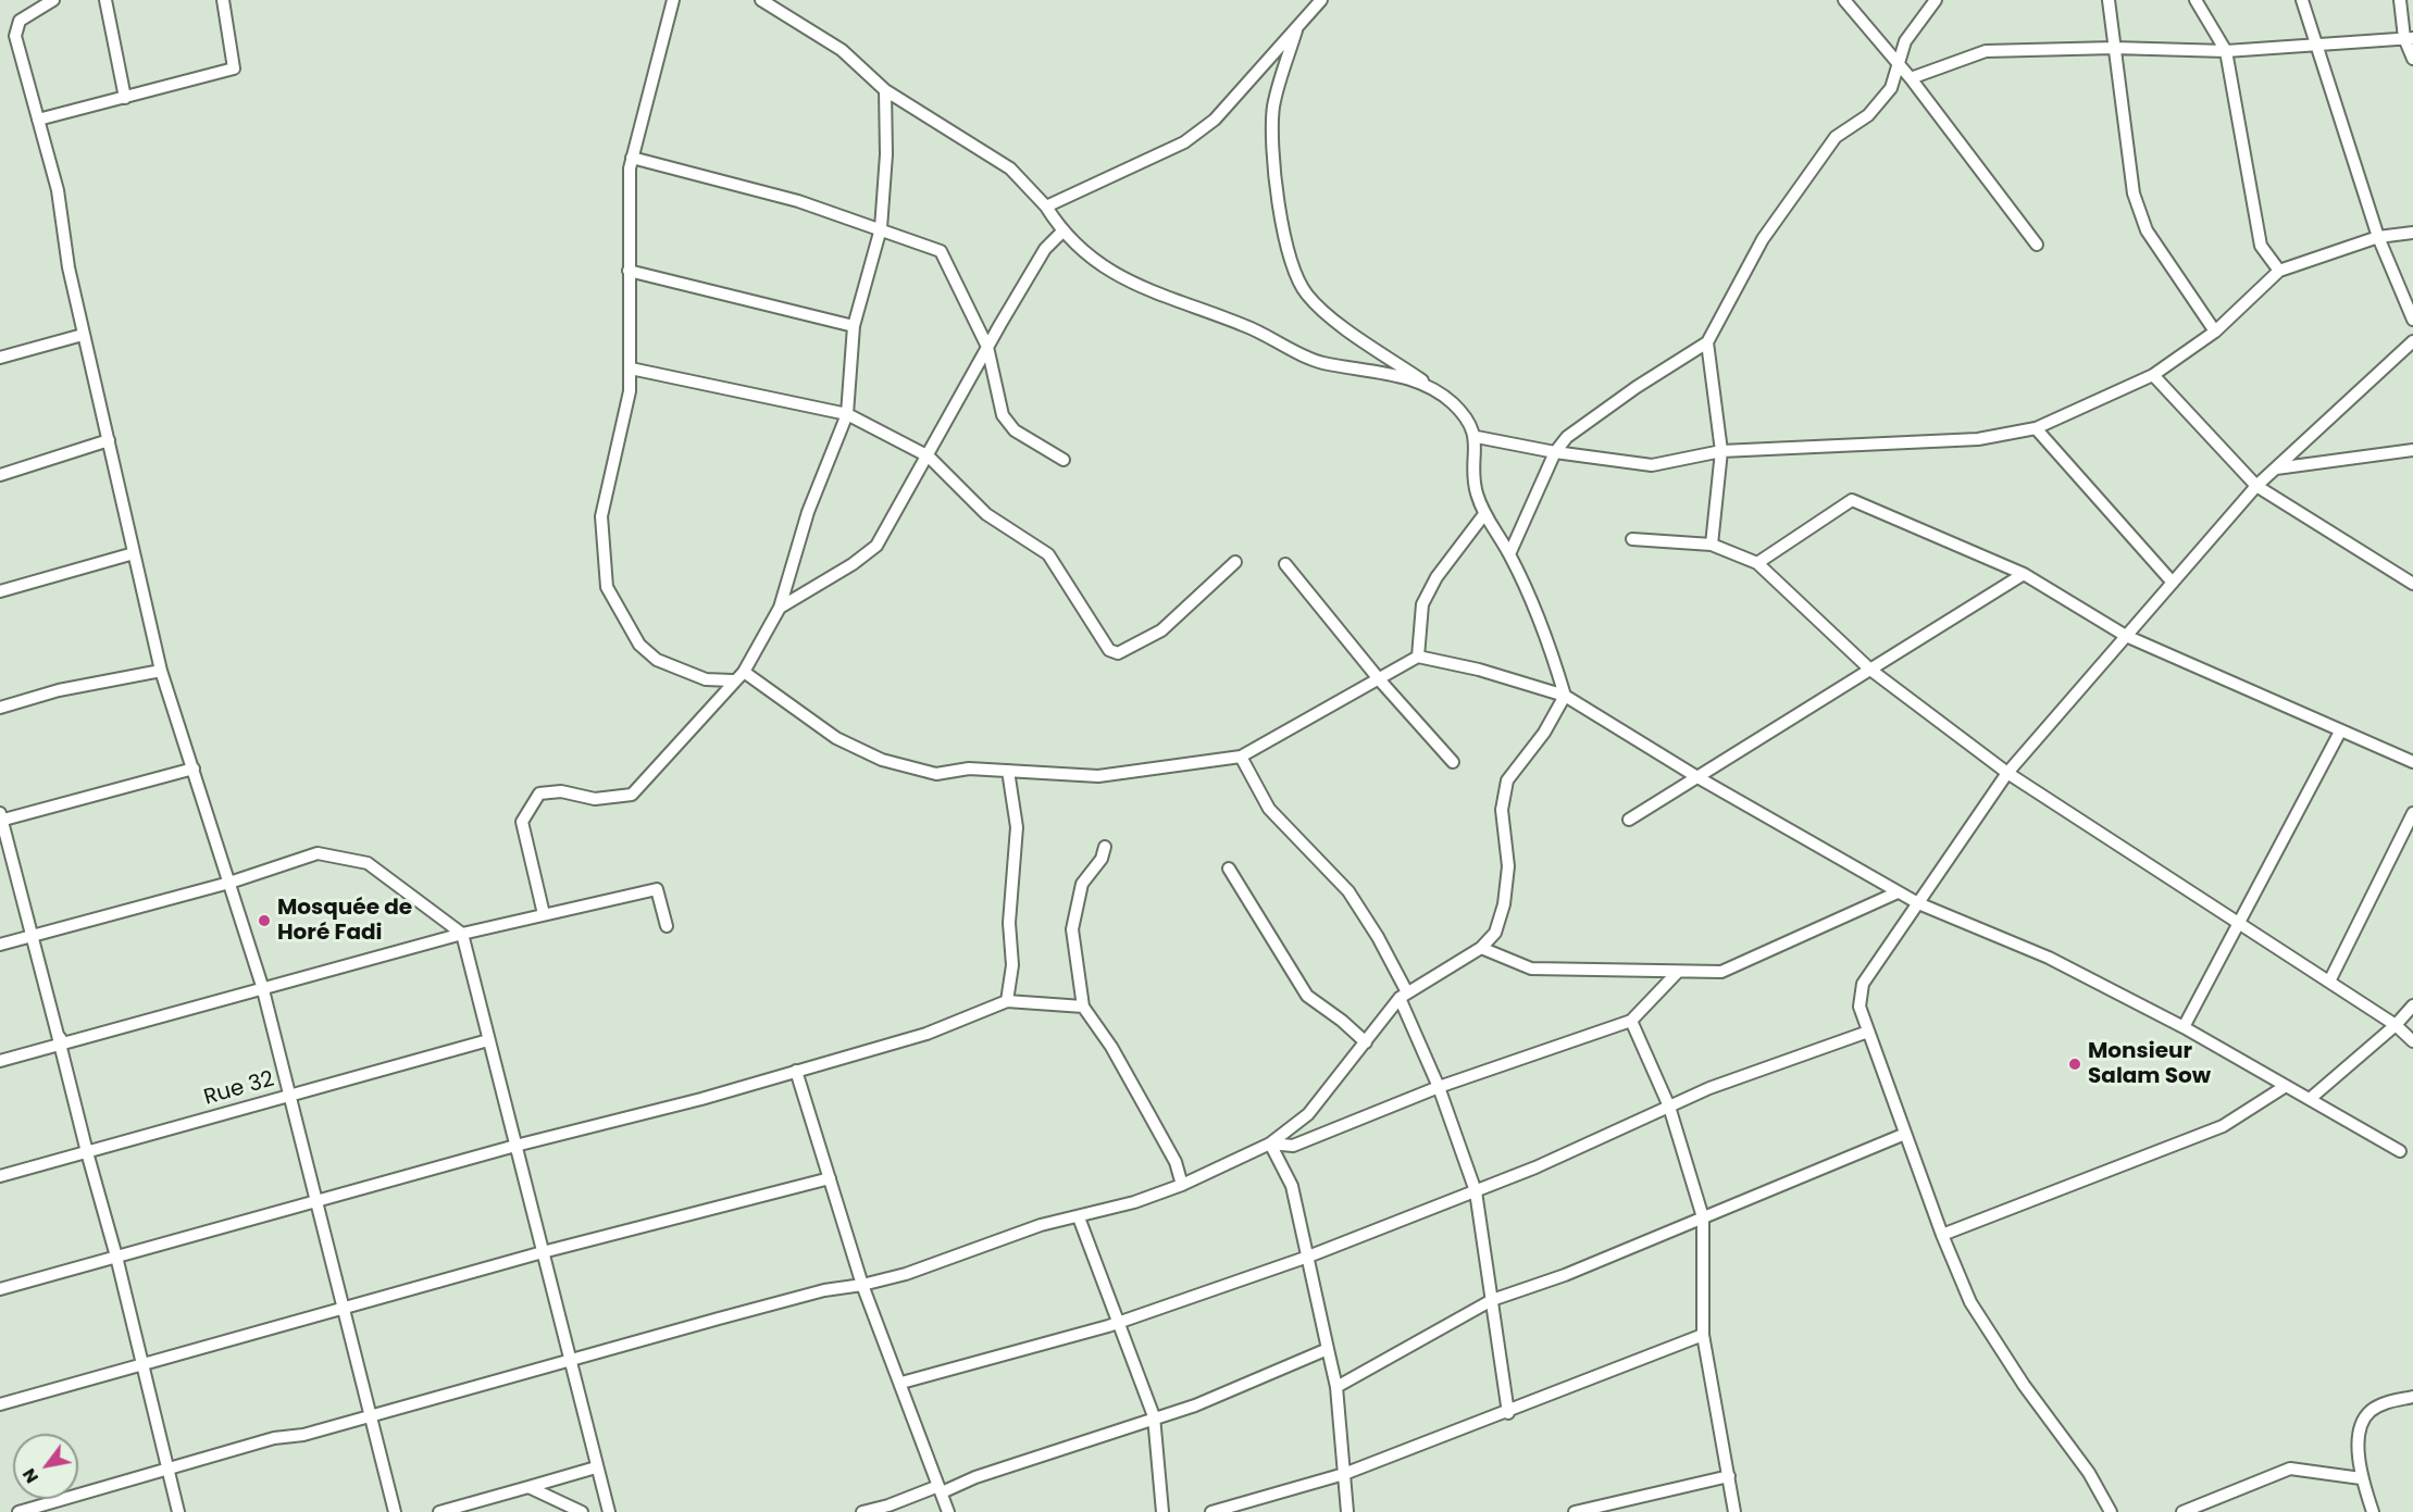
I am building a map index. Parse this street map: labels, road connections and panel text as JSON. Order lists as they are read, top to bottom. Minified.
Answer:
{"streets":{"street":["Rue 32"]},"places":["Mosquée de Horé Fadi","Monsieur Salam Sow"],"north":"bottom left"}
